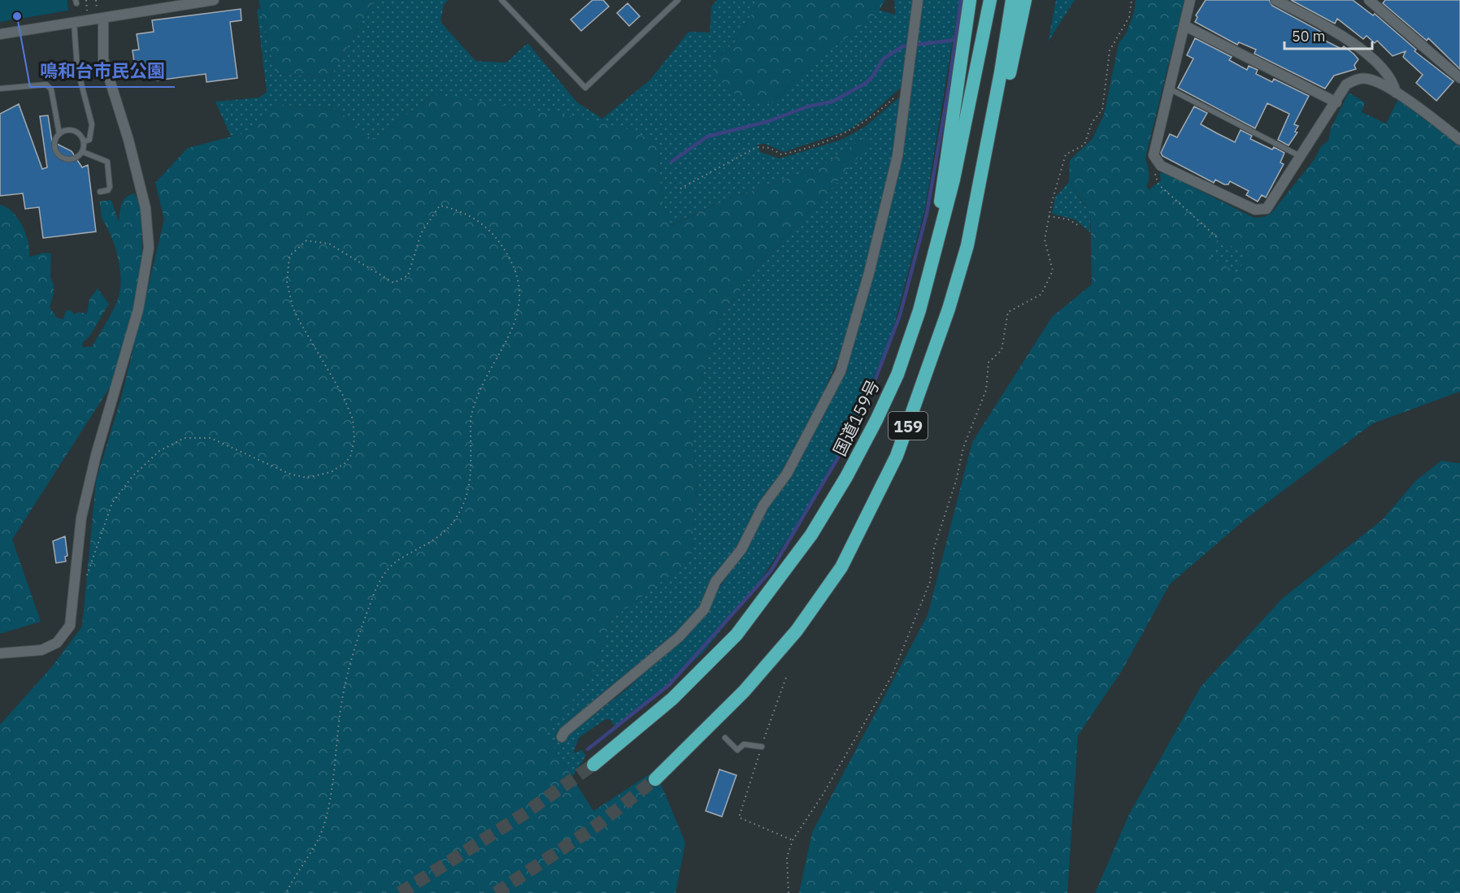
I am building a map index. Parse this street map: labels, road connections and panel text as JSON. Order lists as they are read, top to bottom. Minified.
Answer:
{"streets":{"highway":["国道159号","159"]},"crossings":[["国道159号","159"]],"places":["鳴和台市民公園"],"scale_bar":"50 m"}
